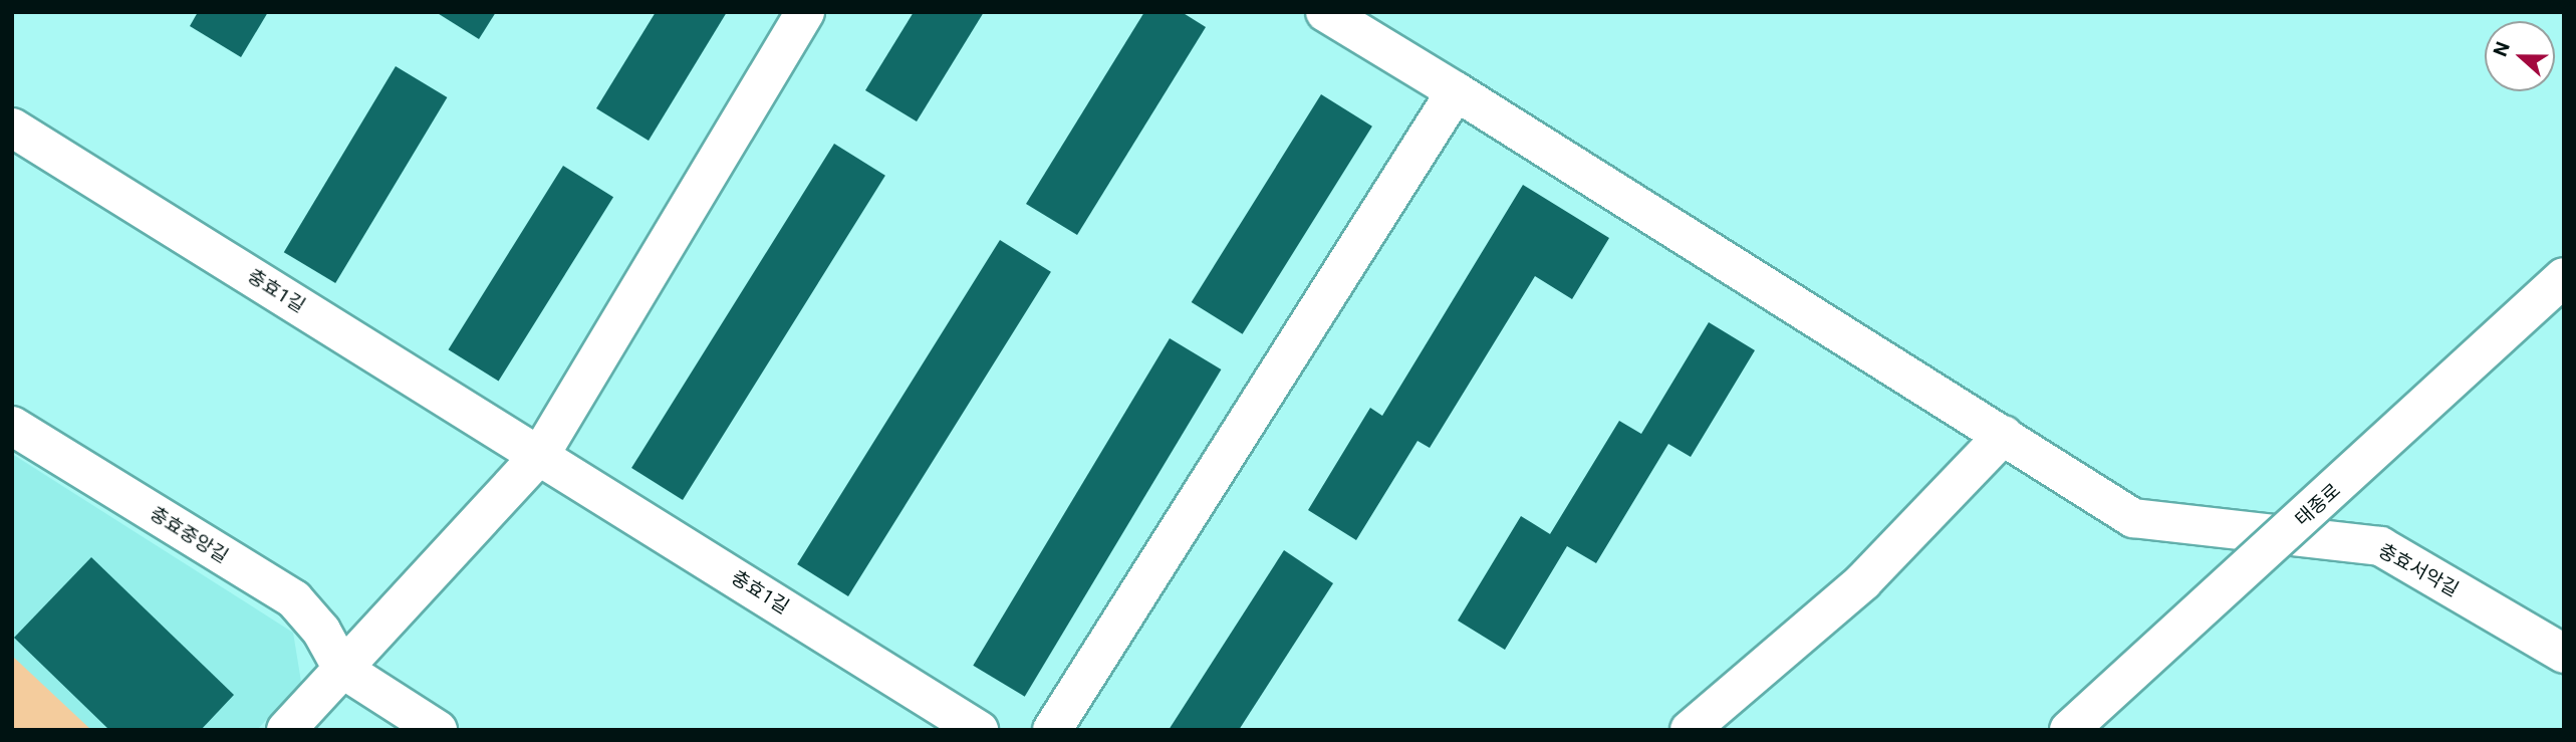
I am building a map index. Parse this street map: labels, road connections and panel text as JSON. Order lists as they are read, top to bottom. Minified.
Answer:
{"streets":{"street":["충효1길","태종로","충효중앙길","충효서악길"]},"north":"left"}
